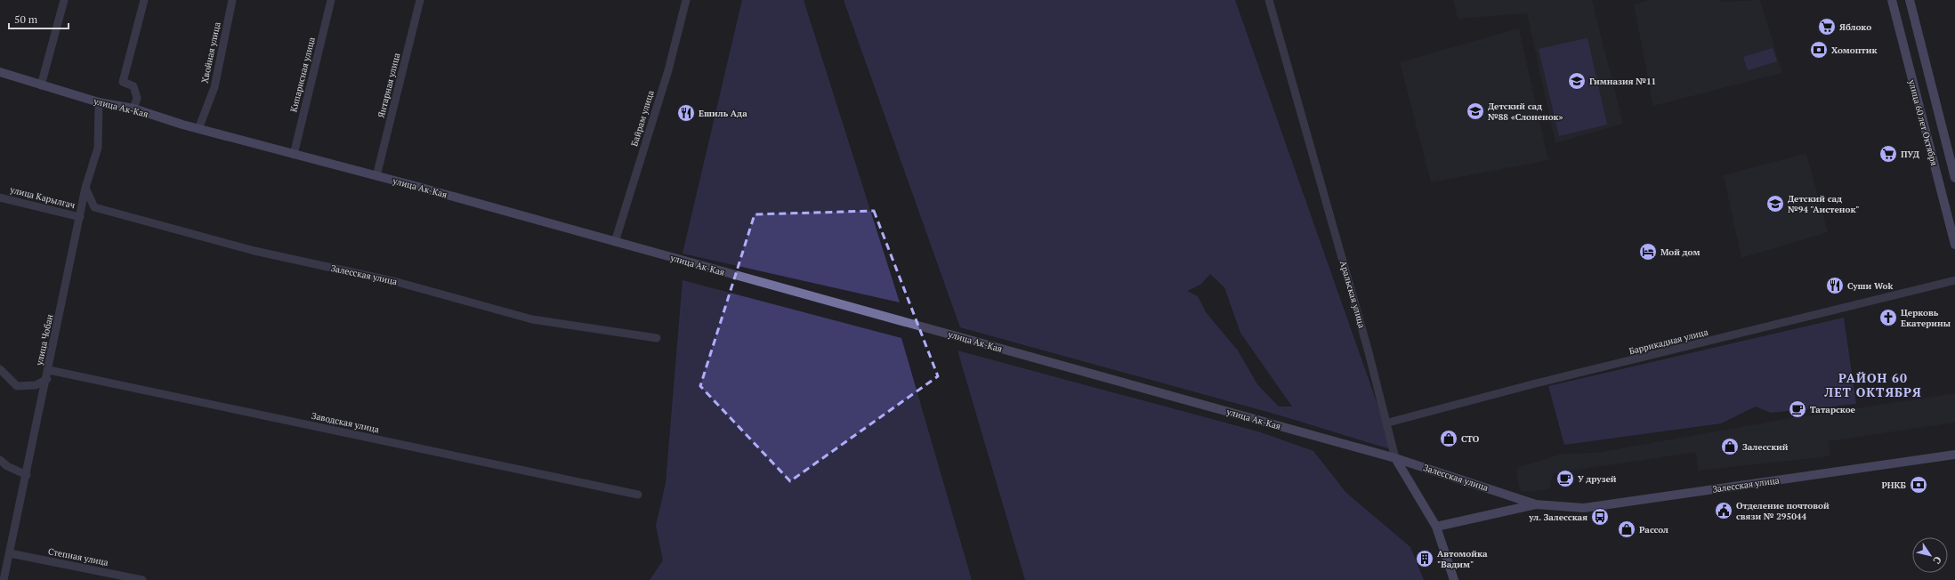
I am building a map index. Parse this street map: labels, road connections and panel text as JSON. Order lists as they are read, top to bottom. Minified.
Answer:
{"streets":{"main road":["улица Ак-Кая","улица 60 лет Октября","Залесская улица","Аральская улица"],"street":["Хвойная улица","Кипарисная улица","Янтарная улица","Байрам улица","улица Карылгач","улица Чобан","Баррикадная улица","Заводская улица","Степная улица"]},"crossings":[["Хвойная улица","улица Ак-Кая"],["Кипарисная улица","улица Ак-Кая"],["Янтарная улица","улица Ак-Кая"],["улица Ак-Кая","Байрам улица"],["улица Ак-Кая","Залесская улица"],["улица Ак-Кая","Аральская улица"],["улица Ак-Кая","улица Чобан"],["улица Карылгач","улица Чобан"],["Залесская улица","Аральская улица"],["Залесская улица","улица Чобан"],["Аральская улица","Баррикадная улица"],["улица Чобан","Заводская улица"],["улица Чобан","Степная улица"]],"districts":["РАЙОН 60 ЛЕТ ОКТЯБРЯ"],"places":{"supermarket":["Яблоко","ПУД"],"bank":["Хомоптик","РНКБ"],"school or university":["Гимназия №11","Детский сад №88 «Слоненок»","Детский сад №94 \"Аистенок\""],"restaurant":["Ешиль Ада","Суши Wok"],"hotel":["Мой дом"],"church":["Церковь Екатерины"],"cafe":["Татарское","У друзей"],"shop":["СТО","Залесский","Рассол"],"public building":["Отделение почтовой связи № 295044"],"bus stop":["ул. Залесская"],"building":["Автомойка \"Вадим\""]},"scale_bar":"50 m","north":"bottom right"}
